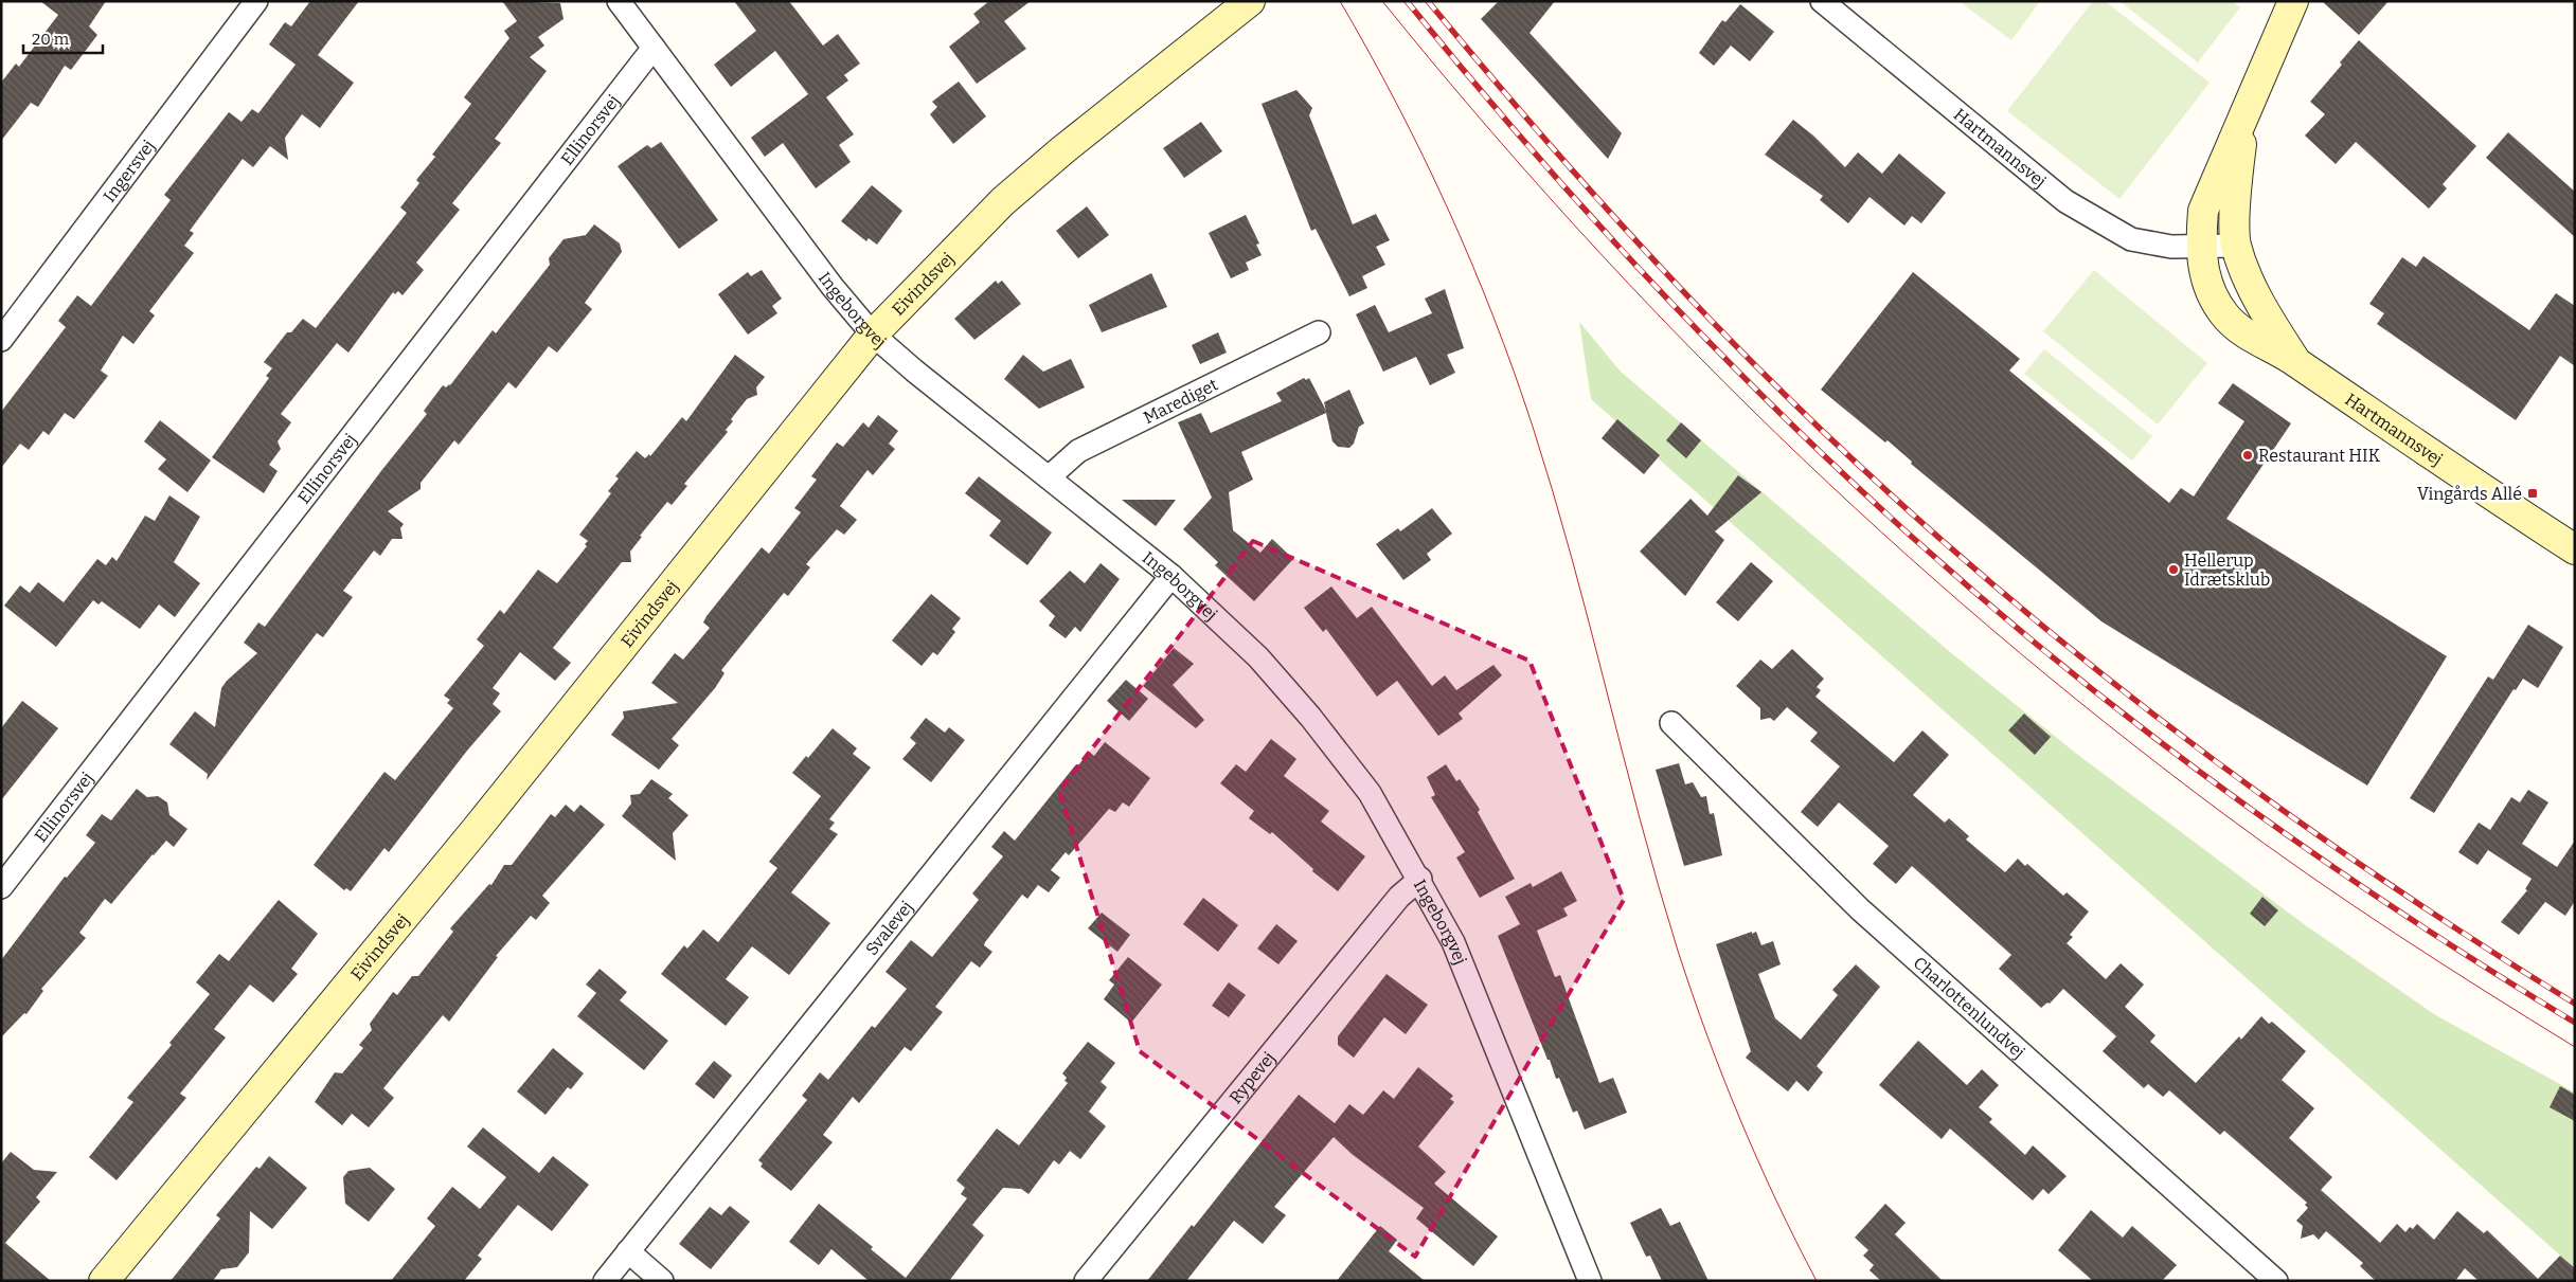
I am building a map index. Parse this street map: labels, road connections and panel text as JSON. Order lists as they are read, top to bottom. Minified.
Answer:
{"streets":{"street":["Ellinorsvej","Hartmannsvej","Ingersvej","Eivindsvej","Ingeborgvej","Marediget","Svalevej","Charlottenlundvej","Rypevej"]},"crossings":[["Ellinorsvej","Ingeborgvej"],["Eivindsvej","Ingeborgvej"],["Ingeborgvej","Marediget"],["Ingeborgvej","Svalevej"],["Ingeborgvej","Rypevej"]],"places":{"other":["Restaurant HIK","Hellerup Idrætsklub"],"transit":["Vingårds Allé"]},"scale_bar":"20 m"}
